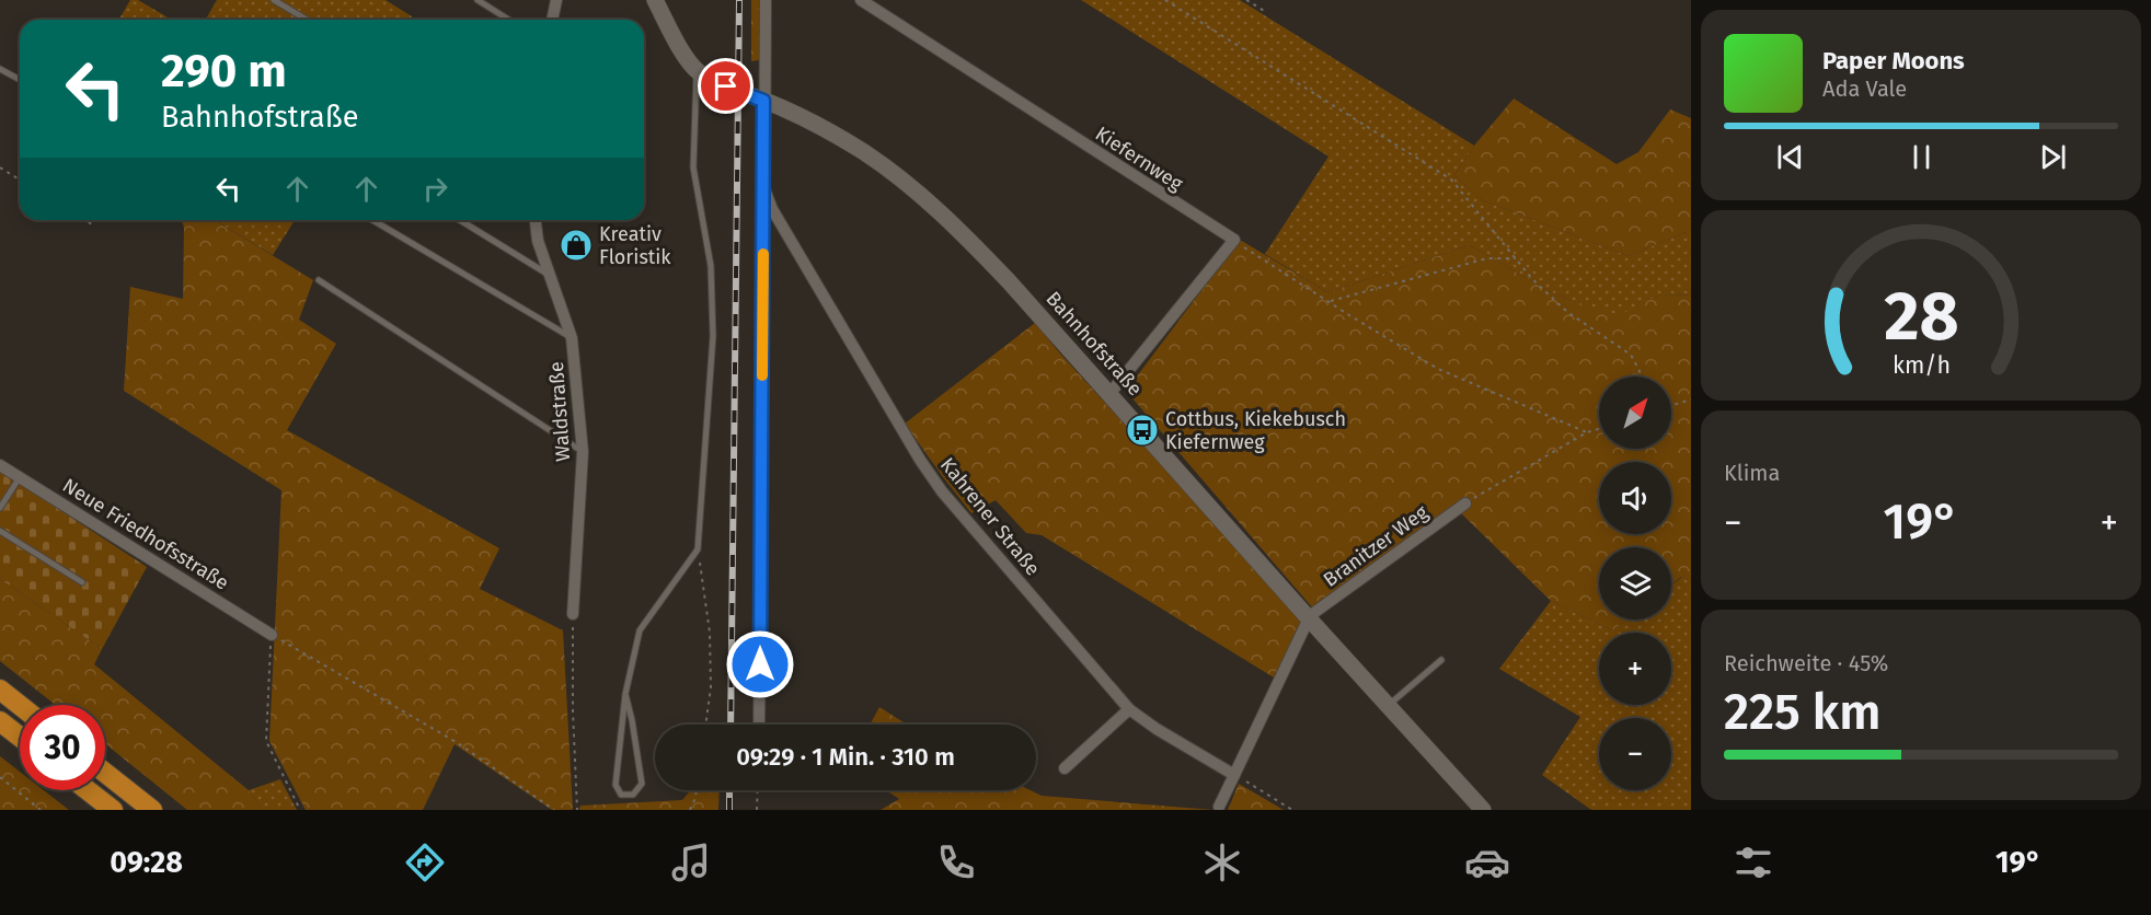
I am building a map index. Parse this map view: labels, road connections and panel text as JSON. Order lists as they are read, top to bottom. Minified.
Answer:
{"streets":{"main road":["Bahnhofstraße"],"street":["Kiefernweg","Waldstraße","Kahrener Straße","Neue Friedhofsstraße","Branitzer Weg"]},"crossings":[["Bahnhofstraße","Kahrener Straße"],["Bahnhofstraße","Branitzer Weg"]],"places":{"shop":["Kreativ Floristik"],"bus stop":["Cottbus, Kiekebusch Kiefernweg"]},"north":"top right","page":{"turn":["290 m","Bahnhofstraße"],"song":["Paper Moons","Ada Vale"],"map_buttons":["+","−"],"tile":["Klima",["Reichweite · 45%","225 km"]],"heat":["−","19°","+"],"limit":"30","trip":"09:29 · 1 Min. · 310 m","tabs":["09:28","19°"],"gauge":["28","km/h"]}}
